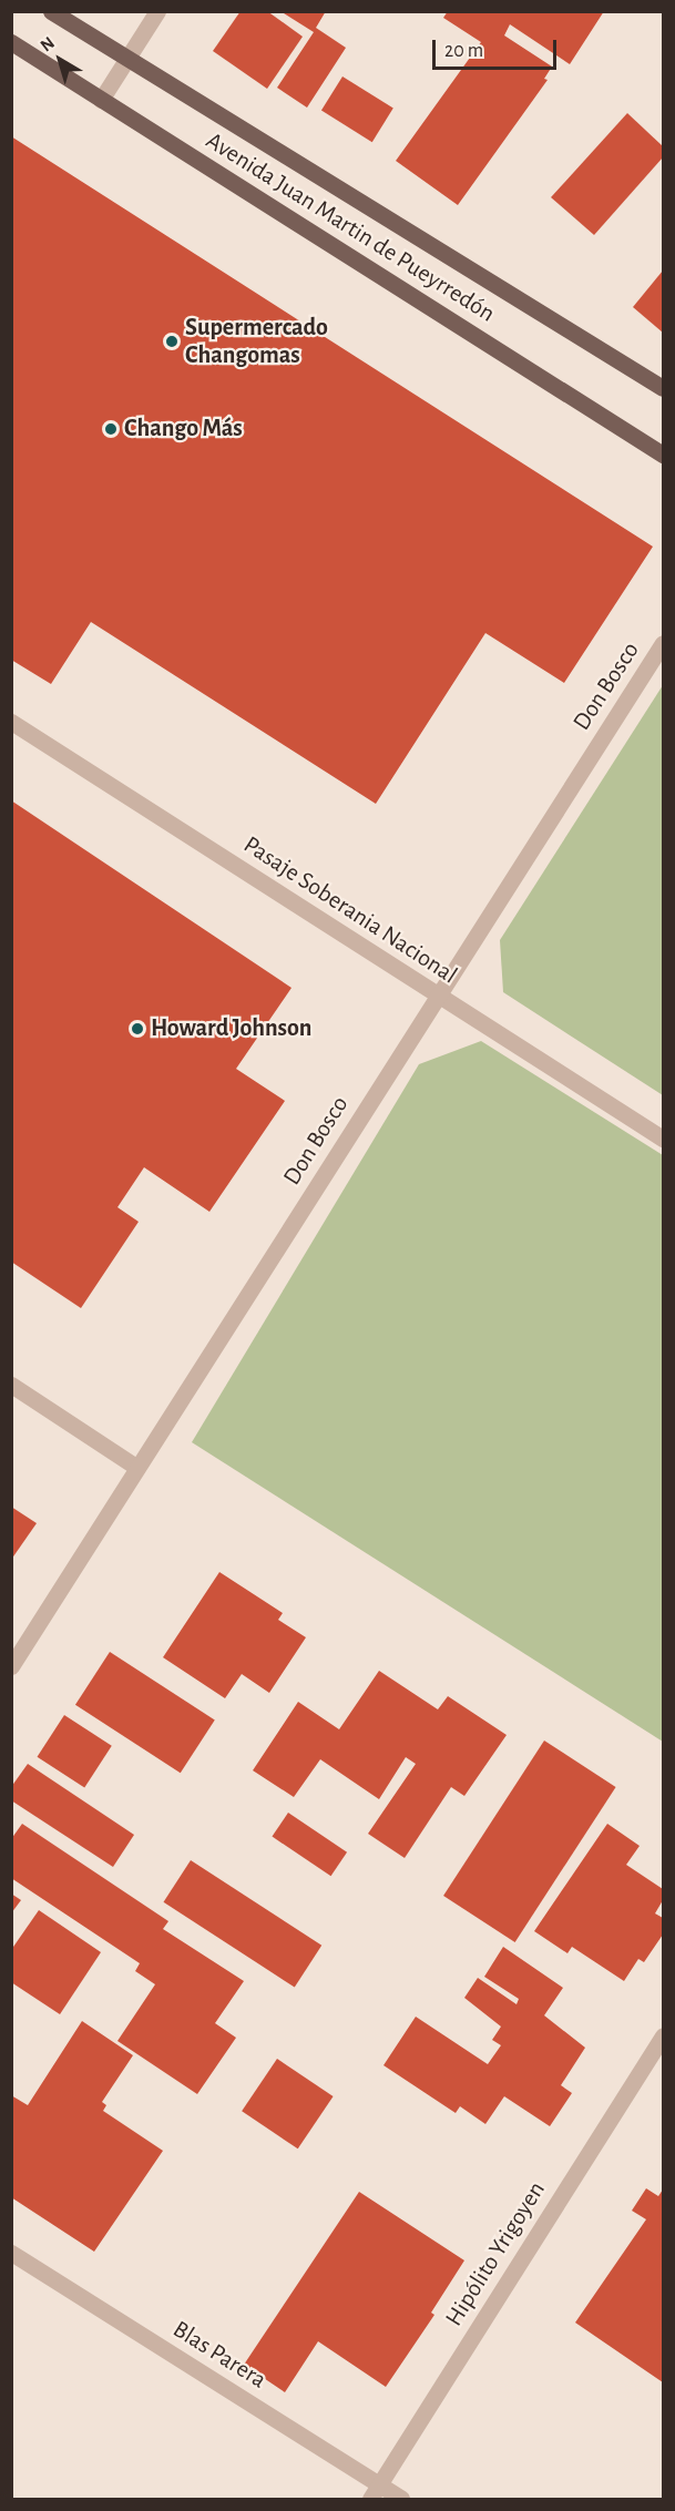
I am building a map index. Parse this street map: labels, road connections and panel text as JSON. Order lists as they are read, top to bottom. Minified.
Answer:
{"streets":{"main road":["Avenida Juan Martin de Pueyrredón"],"street":["Don Bosco","Pasaje Soberania Nacional","Hipólito Yrigoyen","Blas Parera"]},"crossings":[["Don Bosco","Pasaje Soberania Nacional"],["Hipólito Yrigoyen","Blas Parera"]],"places":["Supermercado Changomas","Chango Más","Howard Johnson"],"scale_bar":"20 m","north":"top left"}
